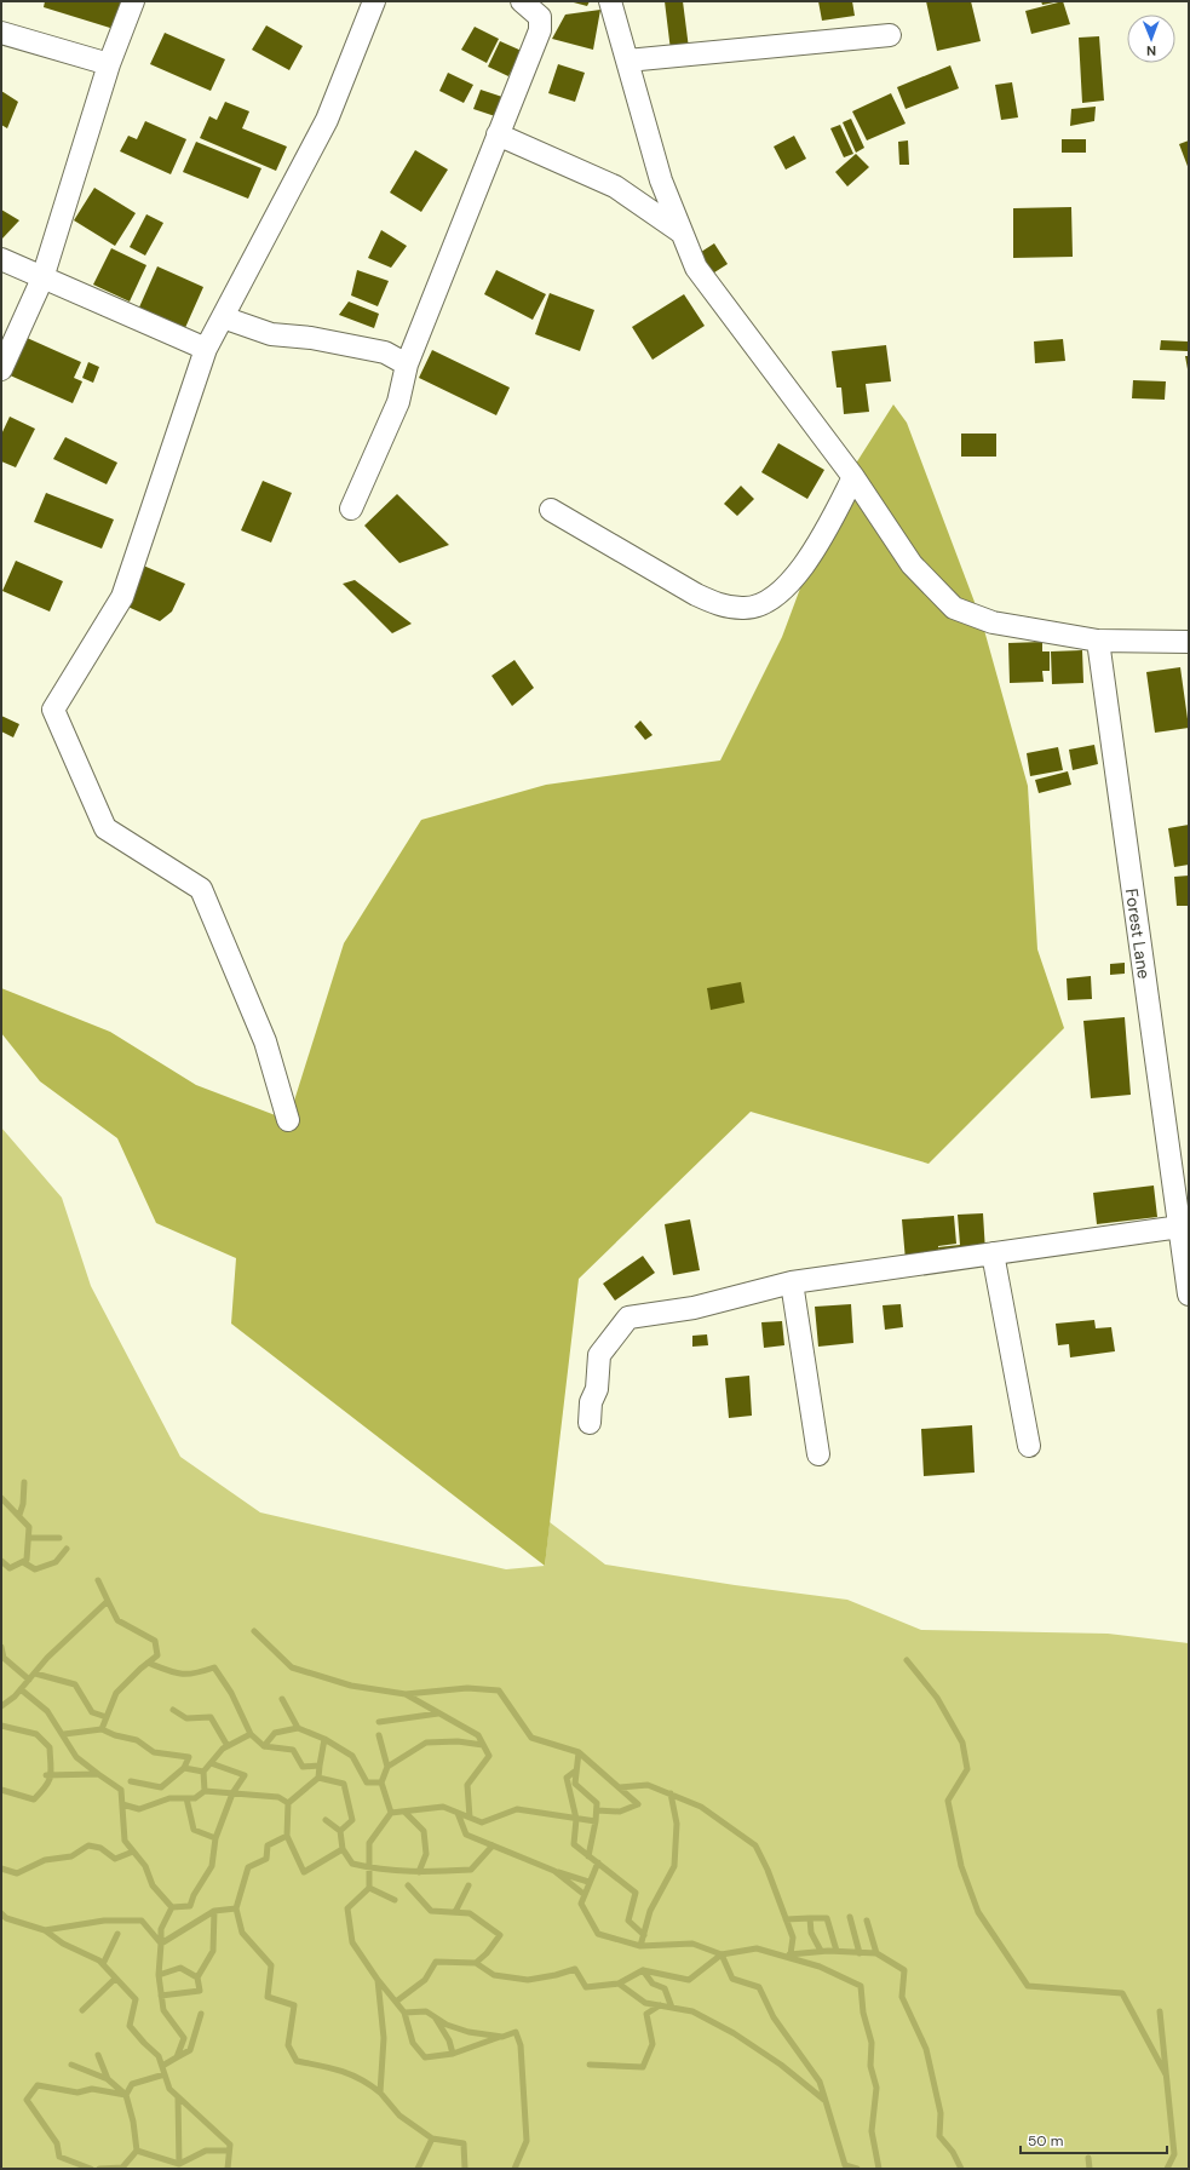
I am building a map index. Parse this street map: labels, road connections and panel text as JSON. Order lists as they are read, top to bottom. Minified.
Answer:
{"streets":{"street":["Forest Lane"]},"scale_bar":"50 m","north":"bottom"}
